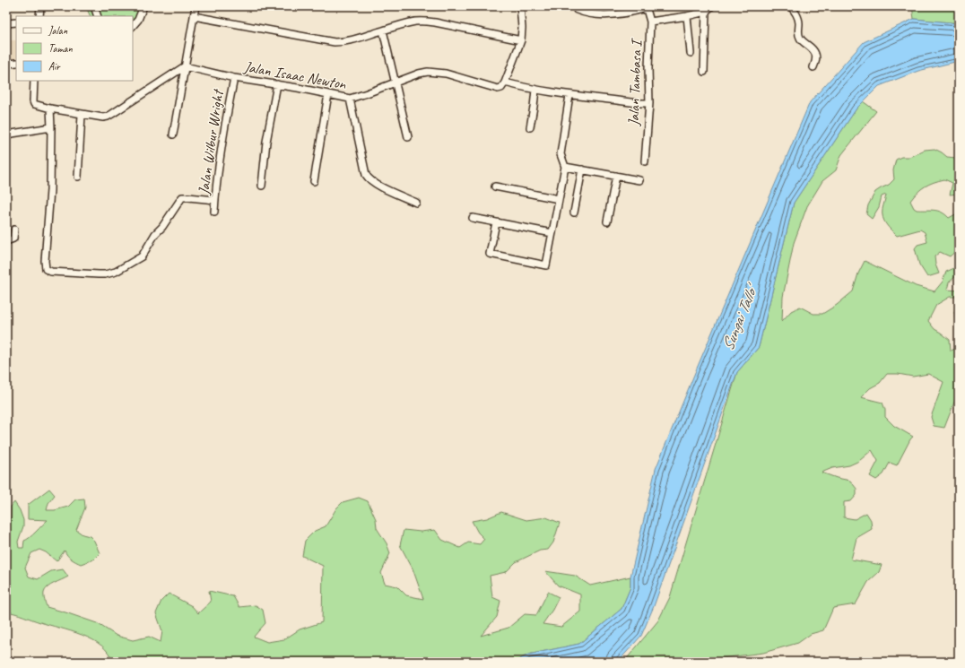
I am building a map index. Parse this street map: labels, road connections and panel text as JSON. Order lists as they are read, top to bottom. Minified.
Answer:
{"streets":{"street":["Jalan Isaac Newton","Jalan Tambasa I","Jalan Wilbur Wright"]},"crossings":[["Jalan Isaac Newton","Jalan Tambasa I"],["Jalan Isaac Newton","Jalan Wilbur Wright"]],"water":["Sungai Tallo'"],"legend":["Jalan","Taman","Air"]}
